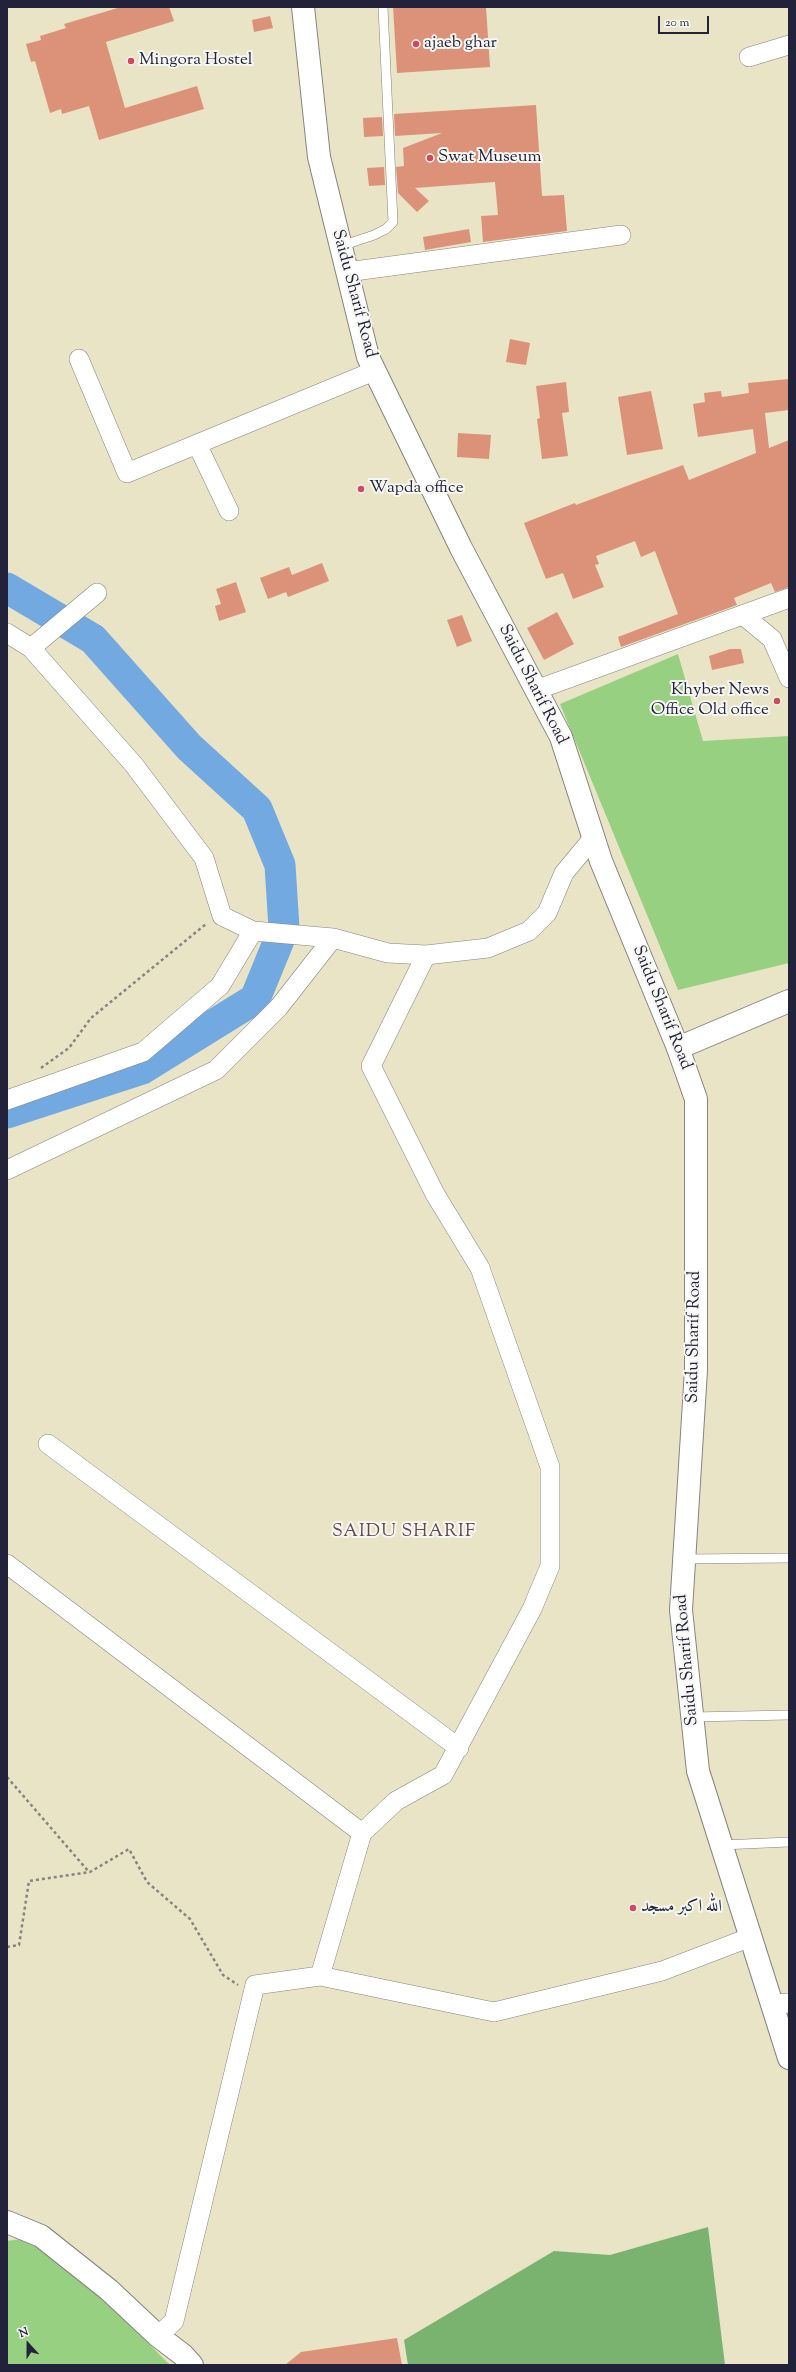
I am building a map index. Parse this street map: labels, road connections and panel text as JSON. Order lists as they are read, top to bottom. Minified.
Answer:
{"streets":{"main road":["Saidu Sharif Road"]},"districts":["SAIDU SHARIF"],"places":["ajaeb ghar","Mingora Hostel","Swat Museum","Wapda office","Khyber News Office Old office","اللہ اکبر مسجد"],"scale_bar":"20 m","north":"top"}
